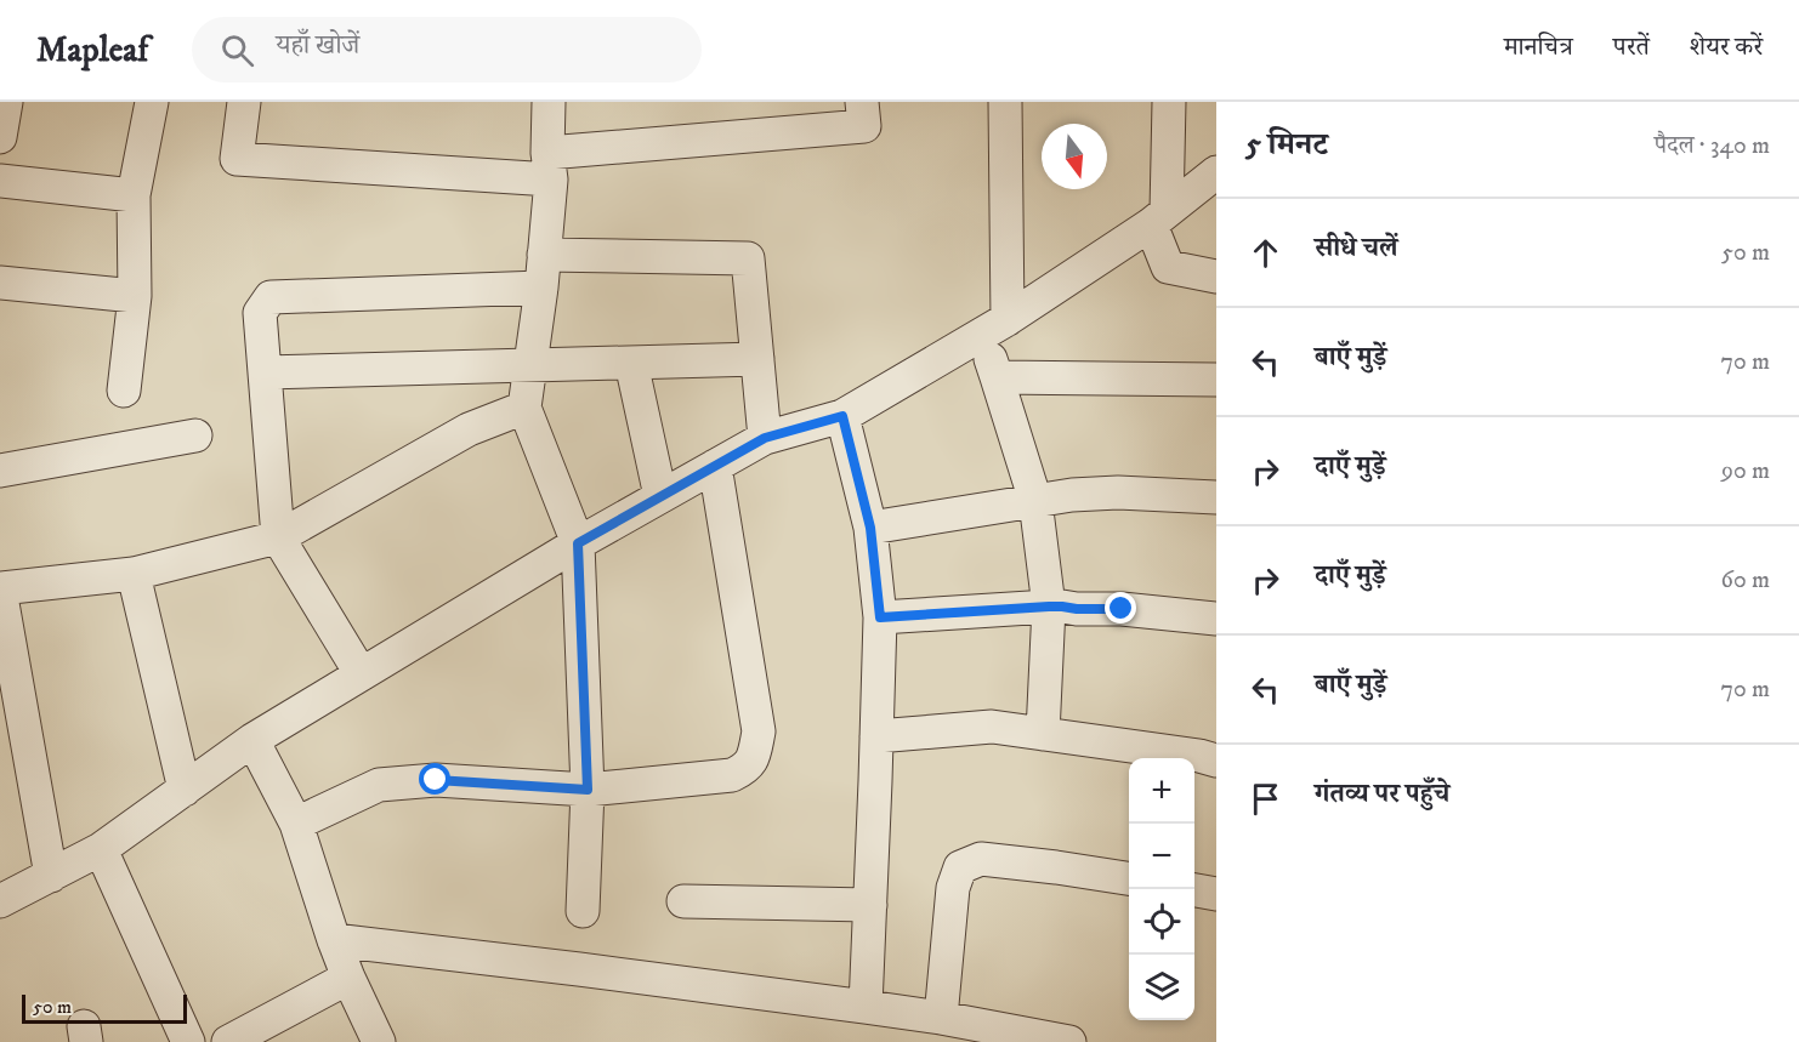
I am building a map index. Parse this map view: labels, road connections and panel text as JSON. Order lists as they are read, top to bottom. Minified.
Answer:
{"scale_bar":"50 m","north":"bottom","page":{"header":"Mapleaf","search":"यहाँ खोजें","nav":["मानचित्र","परतें","शेयर करें"],"heading":["5 मिनट","पैदल · 340 m"],"list":[["सीधे चलें","50 m"],["बाएँ मुड़ें","70 m"],["दाएँ मुड़ें","90 m"],["दाएँ मुड़ें","60 m"],["बाएँ मुड़ें","70 m"],"गंतव्य पर पहुँचे"],"map_buttons":["+","−"],"scale":"50 m"}}
